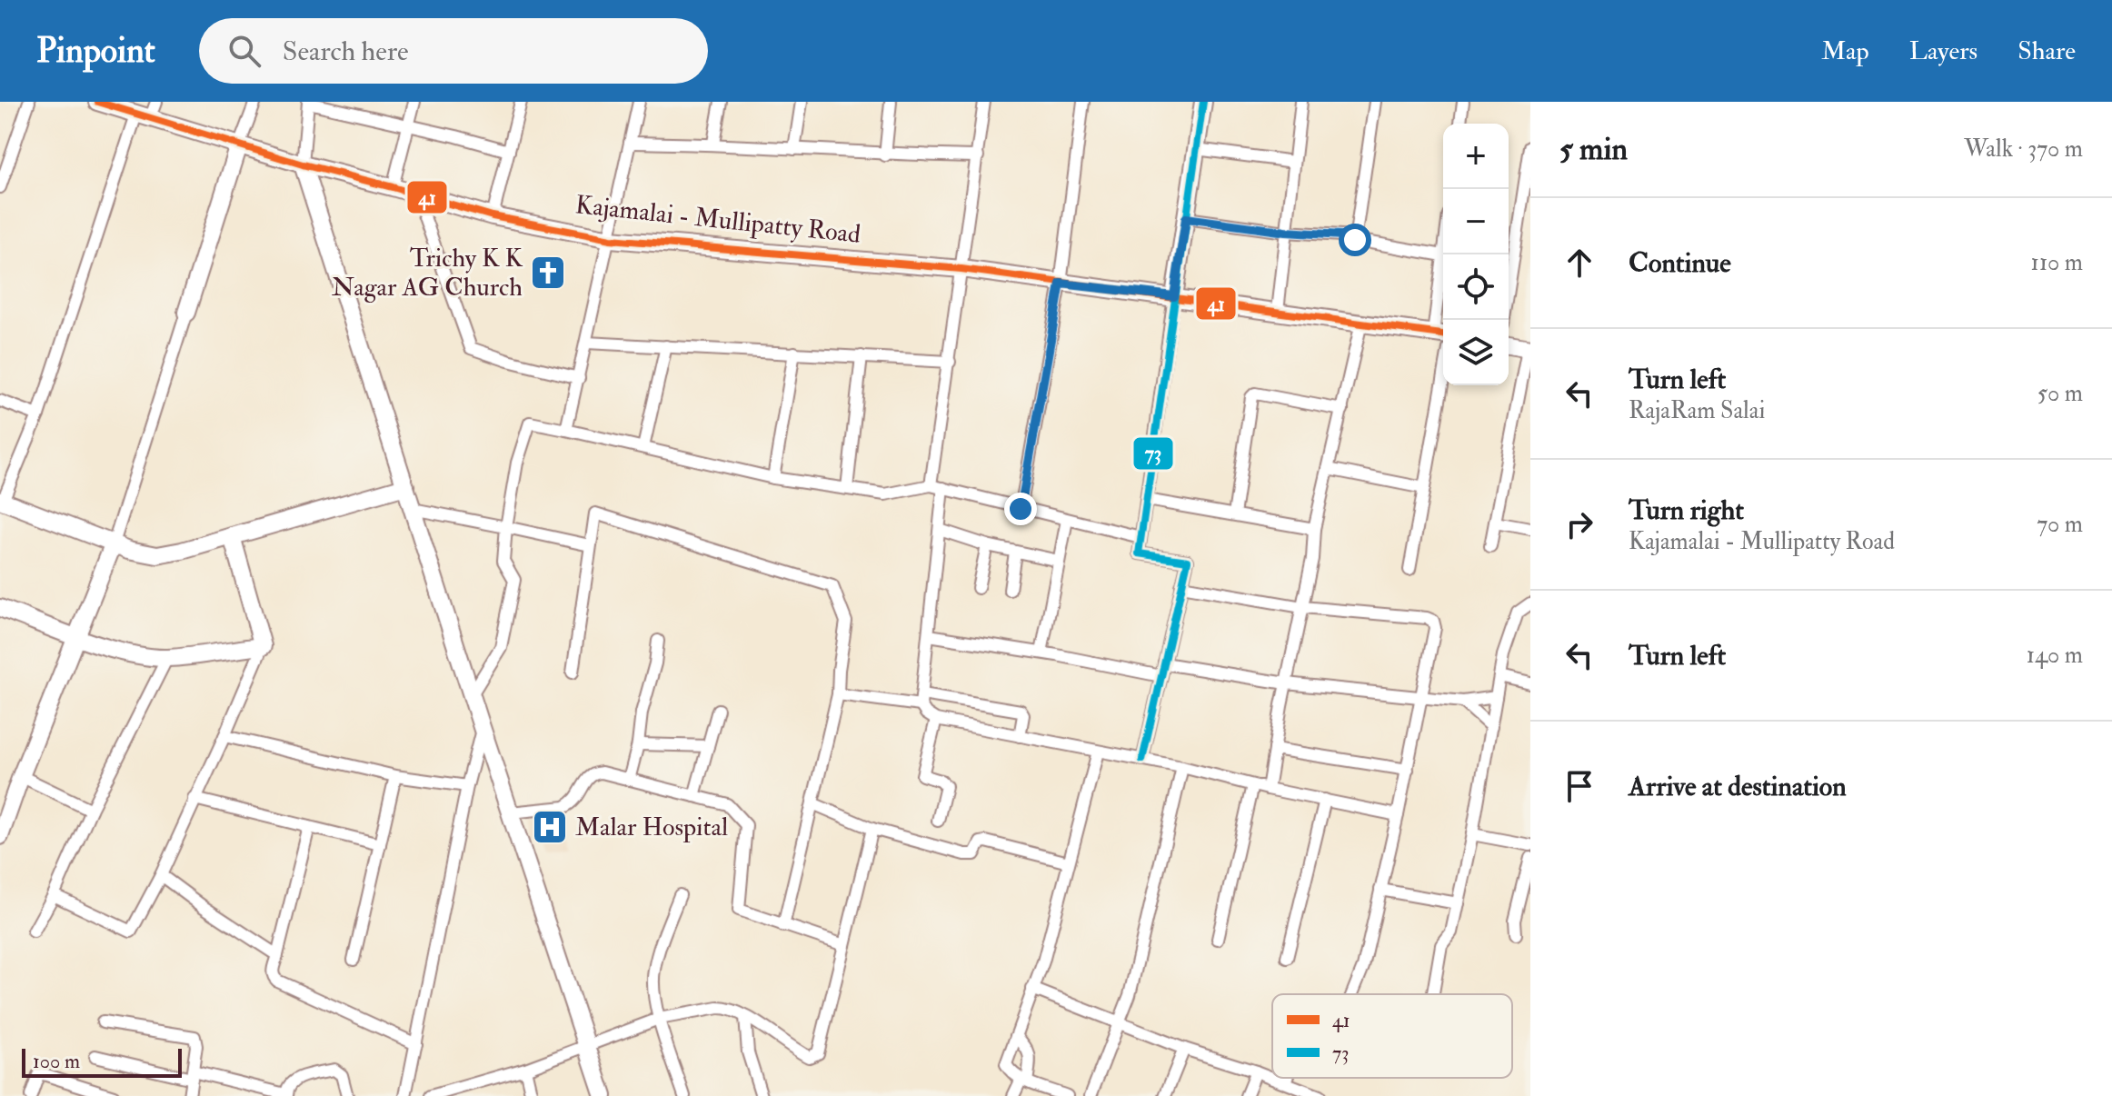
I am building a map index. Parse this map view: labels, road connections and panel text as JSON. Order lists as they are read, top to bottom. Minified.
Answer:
{"streets":{"street":["Kajamalai - Mullipatty Road"]},"places":{"church":["Trichy K K Nagar AG Church"],"hospital":["Malar Hospital"]},"lines":["transit line 41","transit line 73"],"legend":["41","73"],"scale_bar":"100 m","page":{"header":"Pinpoint","search":"Search here","nav":["Map","Layers","Share"],"heading":["5 min","Walk · 370 m"],"map_buttons":["+","−"],"list":[["Continue","110 m"],["Turn left","RajaRam Salai","50 m"],["Turn right","Kajamalai - Mullipatty Road","70 m"],["Turn left","140 m"],"Arrive at destination"],"scale":"100 m"}}
